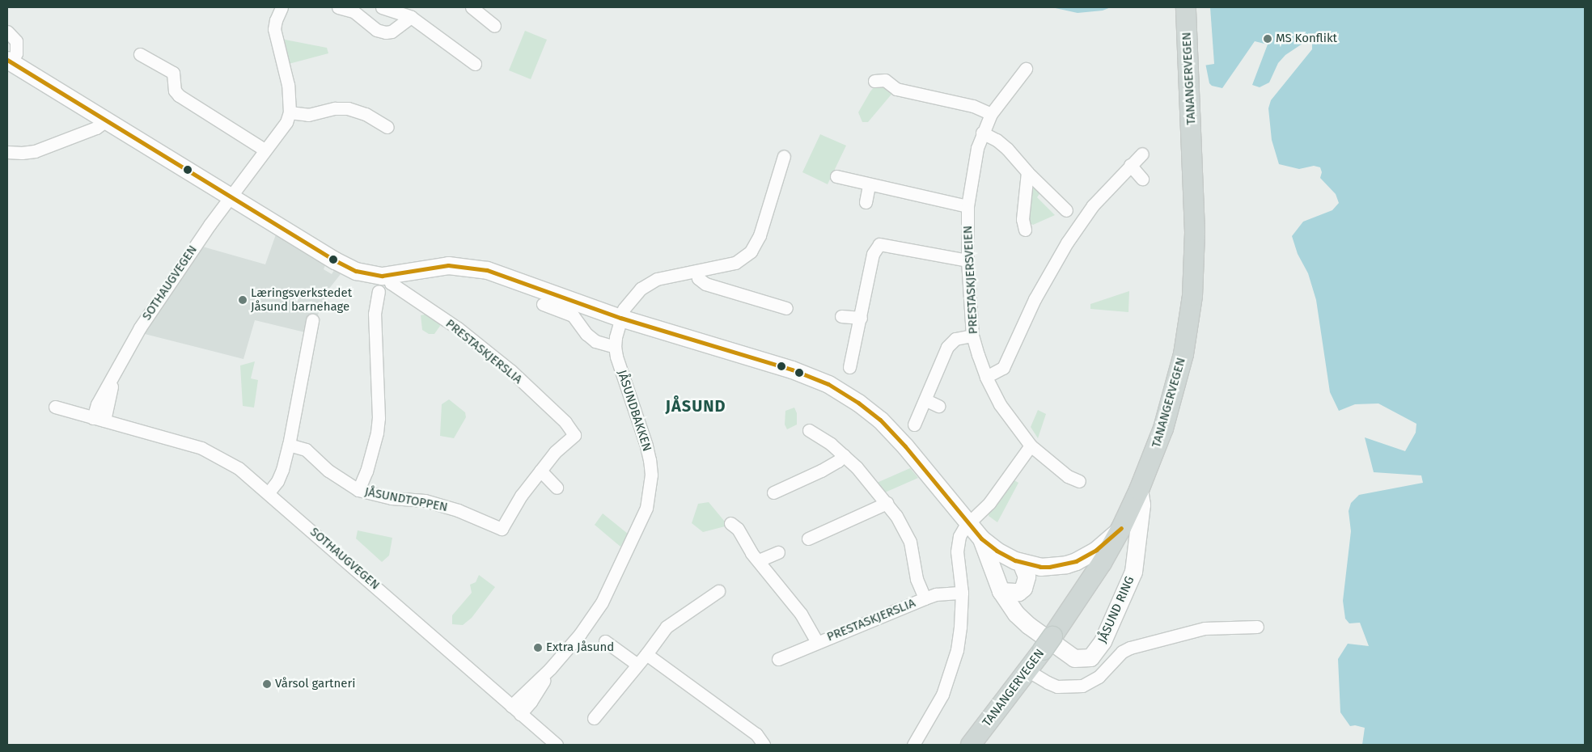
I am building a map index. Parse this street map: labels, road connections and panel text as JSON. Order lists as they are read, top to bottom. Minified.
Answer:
{"streets":{"main road":["TANANGERVEGEN","JÅSUND RING"],"street":["PRESTASKJERSVEIEN","SOTHAUGVEGEN","PRESTASKJERSLIA","JÅSUNDBAKKEN","JÅSUNDTOPPEN"]},"crossings":[["TANANGERVEGEN","JÅSUND RING"],["SOTHAUGVEGEN","JÅSUNDBAKKEN"],["SOTHAUGVEGEN","JÅSUND RING"],["PRESTASKJERSLIA","JÅSUNDTOPPEN"],["PRESTASKJERSLIA","JÅSUND RING"],["JÅSUNDBAKKEN","JÅSUND RING"]],"districts":["JÅSUND"],"places":["MS Konflikt","Læringsverkstedet Jåsund barnehage","Extra Jåsund","Vårsol gartneri"]}
